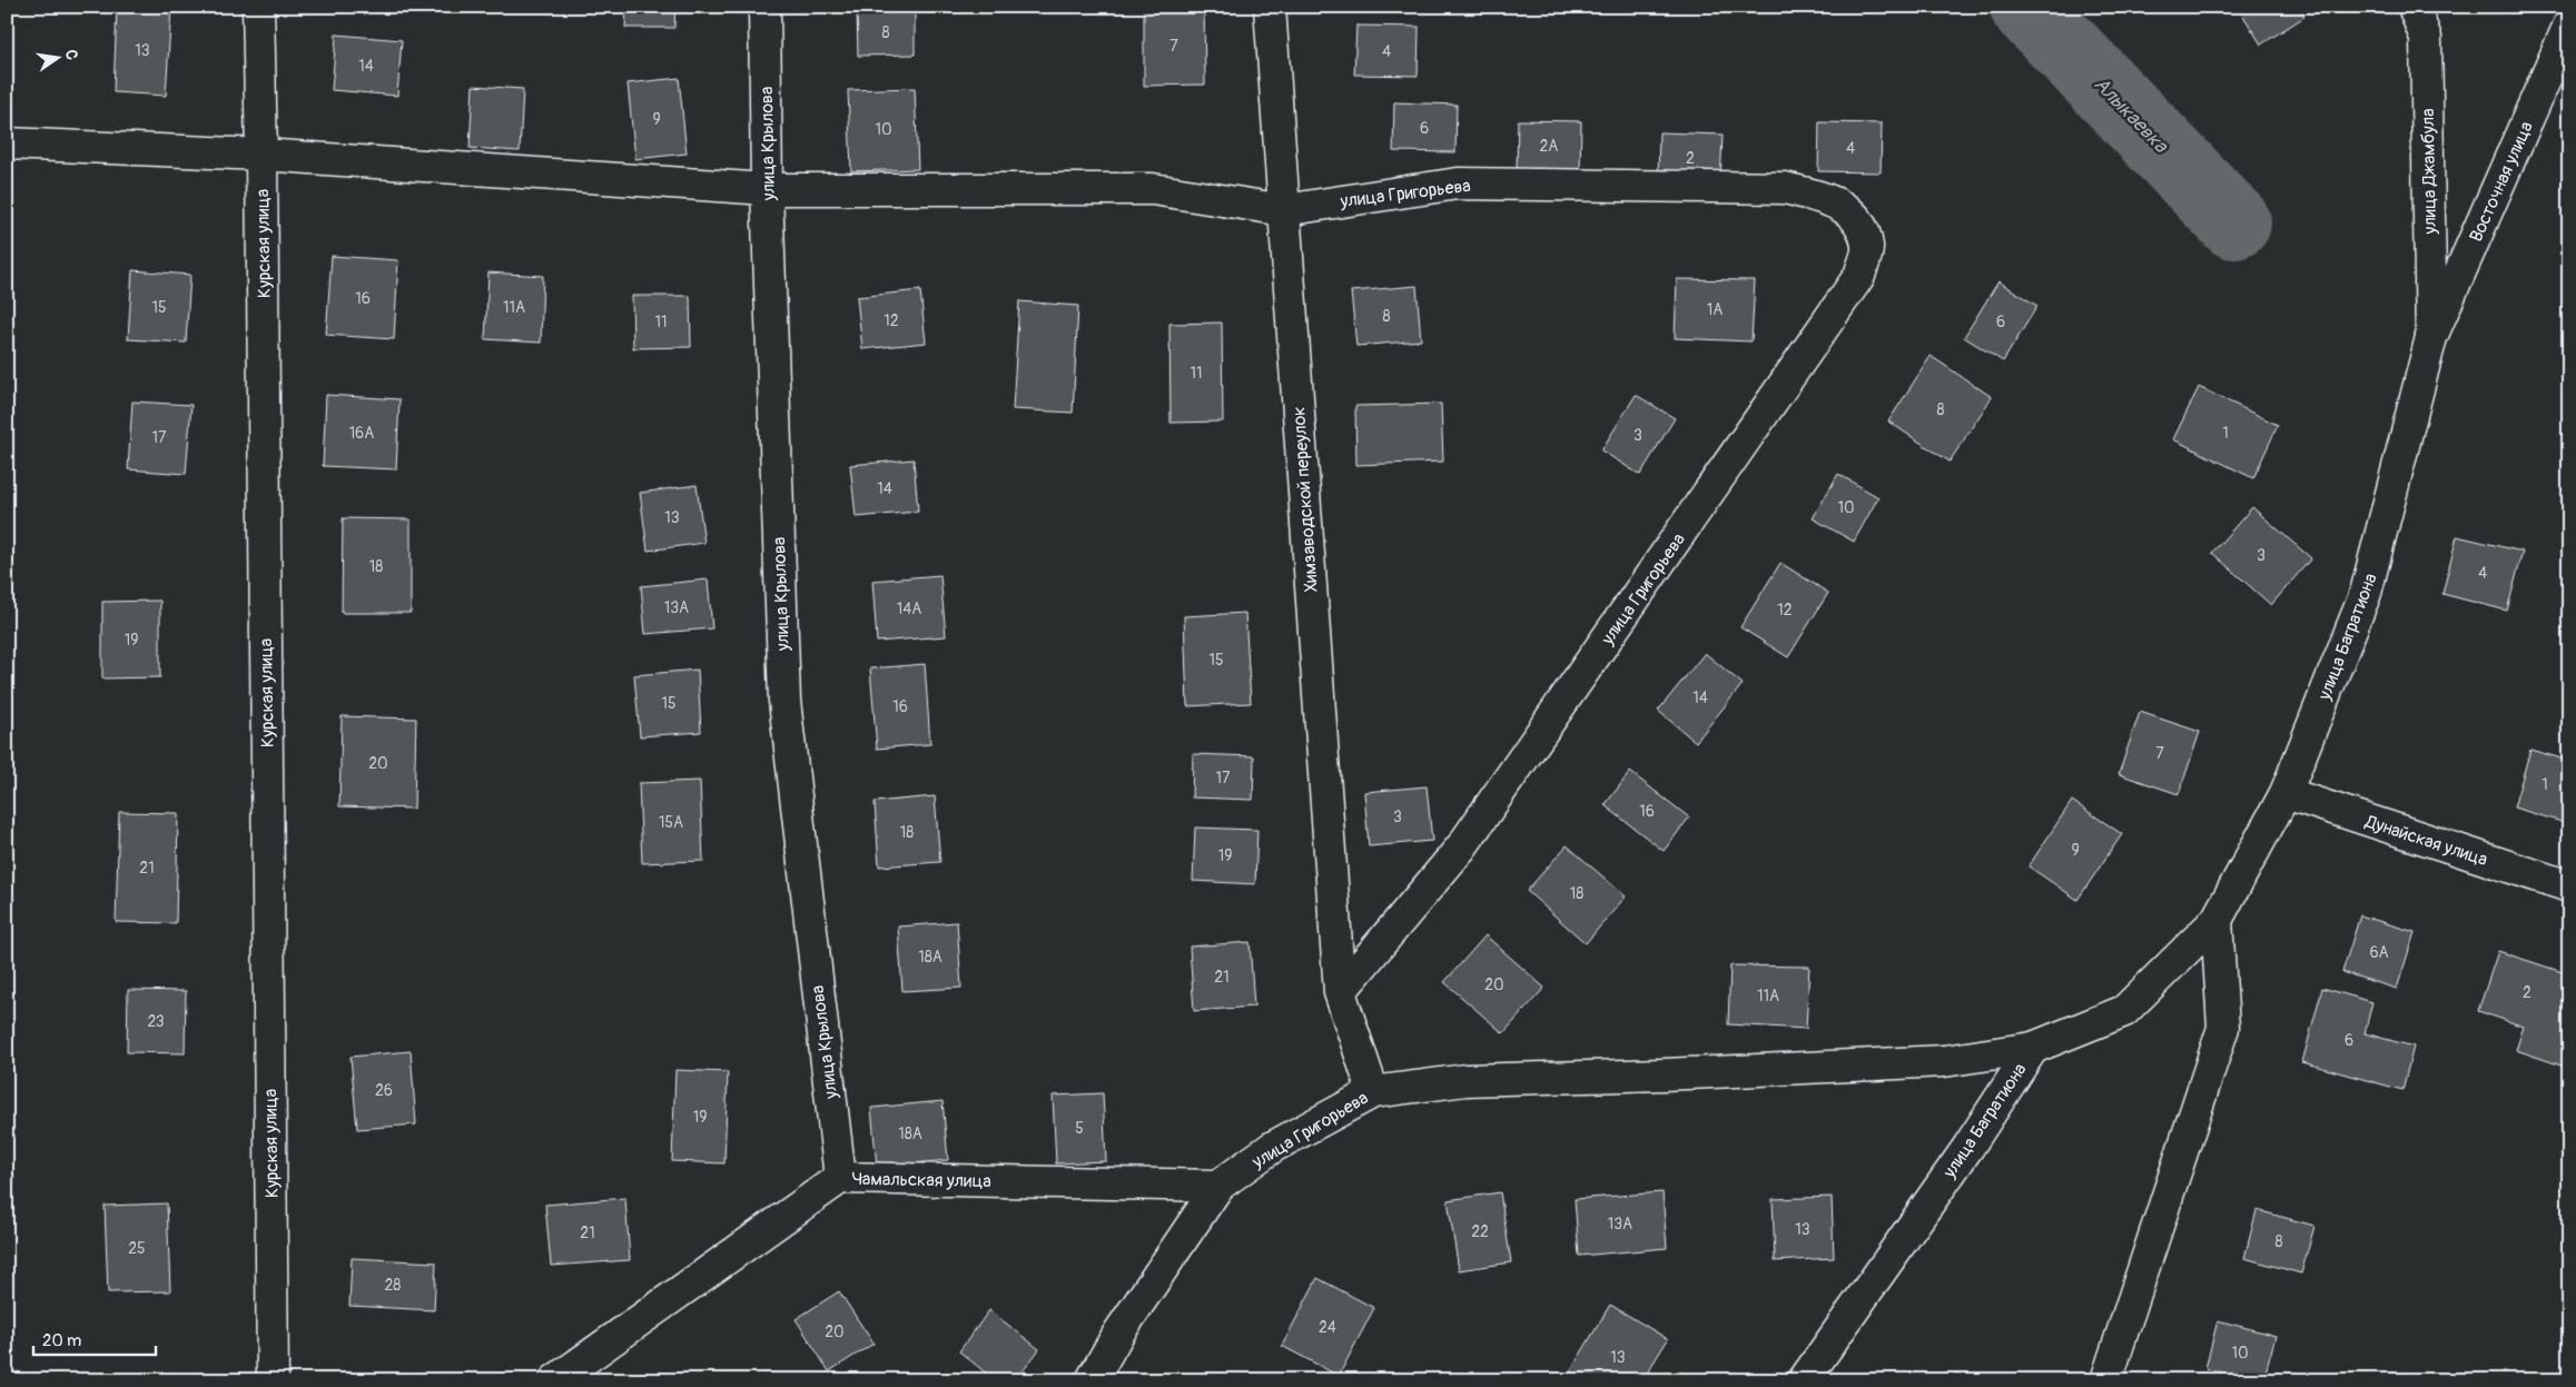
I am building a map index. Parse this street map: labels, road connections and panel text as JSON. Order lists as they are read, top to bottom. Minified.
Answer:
{"streets":{"street":["улица Крылова","улица Джамбула","Восточная улица","улица Григорьева","Курская улица","Химзаводской переулок","улица Багратиона","Дунайская улица","Чамальская улица"]},"crossings":[["улица Крылова","улица Григорьева"],["улица Крылова","Чамальская улица"],["улица Джамбула","Восточная улица"],["улица Джамбула","улица Багратиона"],["Восточная улица","улица Багратиона"],["улица Григорьева","Курская улица"],["улица Григорьева","Химзаводской переулок"],["улица Григорьева","Чамальская улица"],["улица Багратиона","Дунайская улица"]],"water":["Алыкаевка"],"house_numbers":["8","7","13","4","14","9","6","10","2А","4","2","16","15","11А","1А","8","12","11","6","11","8","16А","1","3","17","14","10","13","3","18","4","13А","14А","12","19","15","14","15","16","7","20","17","1","16","3","15А","18","9","19","21","18","6А","18А","21","20","2","11А","23","6","26","19","5","18А","13А","13","22","21","8","25","28","24","20","10","13"],"scale_bar":"20 m","north":"right"}
